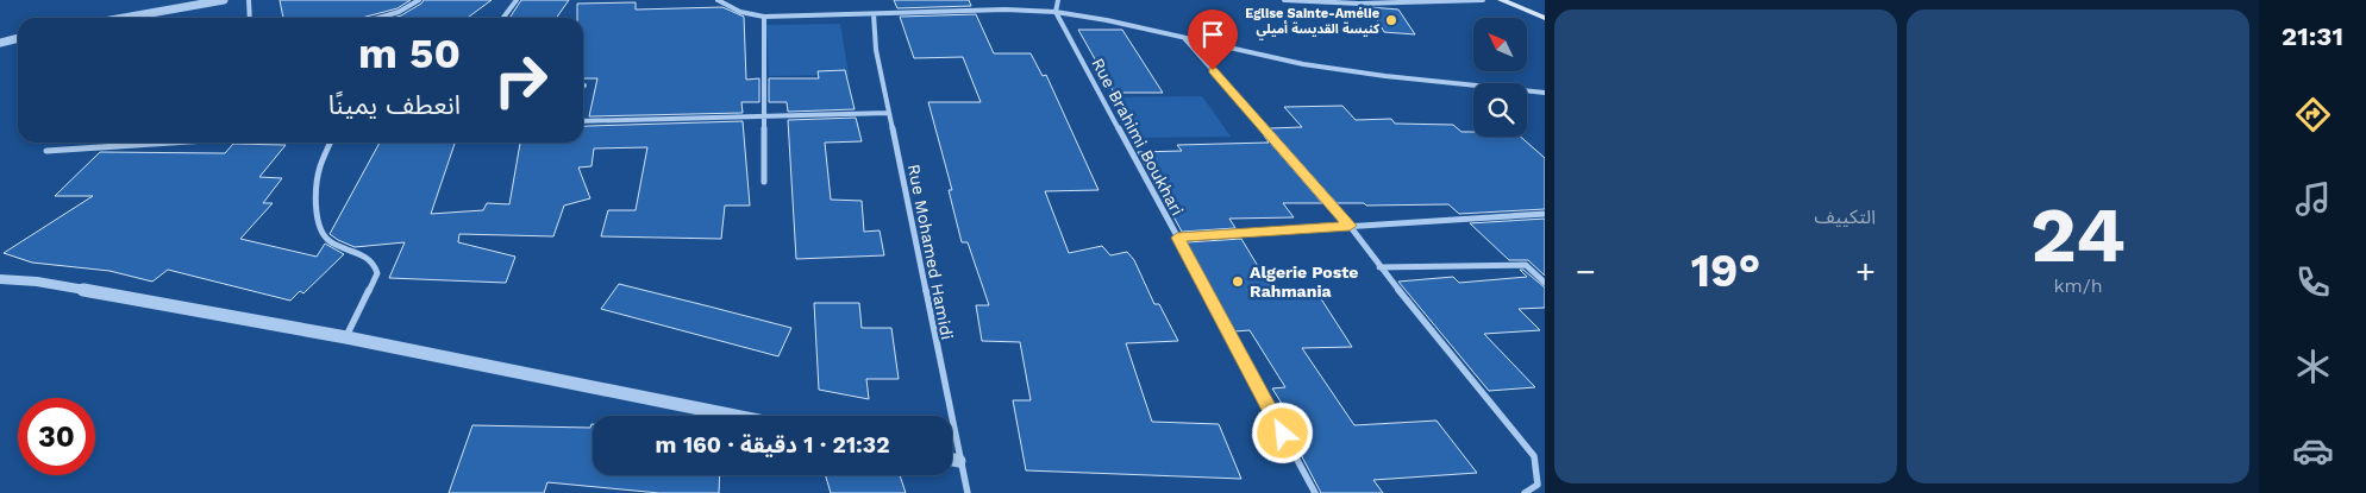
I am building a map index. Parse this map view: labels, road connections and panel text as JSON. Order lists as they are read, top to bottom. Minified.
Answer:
{"streets":{"street":["Rue Brahimi Boukhari","Rue Mohamed Hamidi"]},"places":["Eglise Sainte-Amélie كنيسة القديسة أميلي","Algerie Poste Rahmania"],"north":"top left","page":{"tabs":"21:31","tile":[["24","km/h"],"التكييف"],"turn":["50 m","انعطف يمينًا"],"heat":["−","19°","+"],"limit":"30","trip":"21:32 · 1 دقيقة · 160 m"}}
